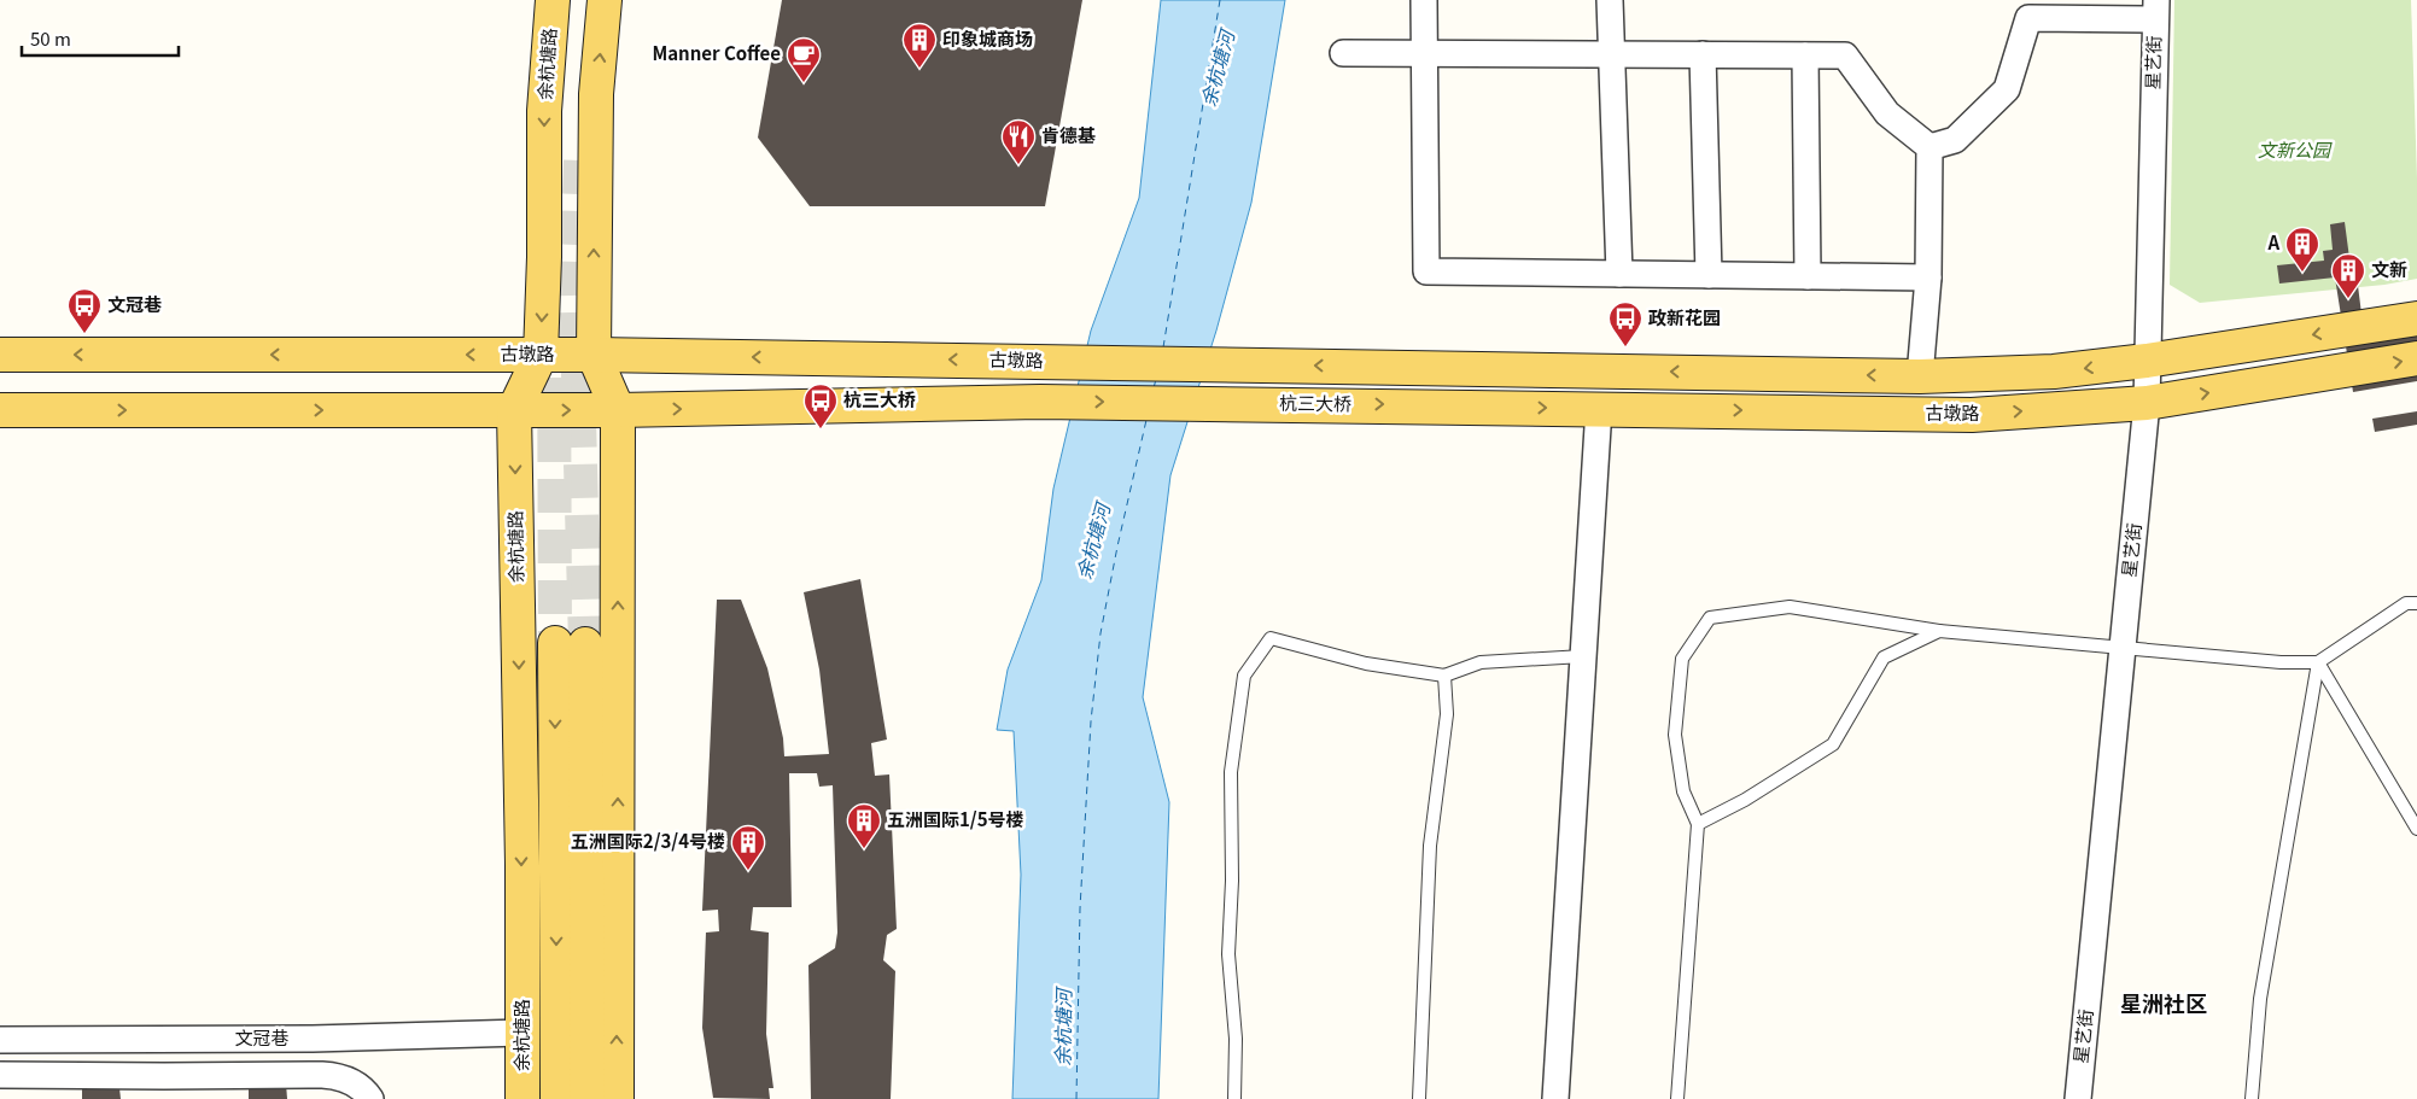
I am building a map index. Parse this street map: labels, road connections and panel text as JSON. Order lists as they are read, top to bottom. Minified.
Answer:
{"streets":{"main road":["余杭塘路","古墩路","杭三大桥"],"street":["星艺街","文冠巷"]},"crossings":[["星艺街","古墩路"],["余杭塘路","古墩路"],["余杭塘路","文冠巷"],["古墩路","杭三大桥"]],"one_way":["杭三大桥"],"districts":["星洲社区"],"water":["余杭塘河"],"parks":["文新公园"],"places":{"building":["印象城商场","A","文新","五洲国际1/5号楼","五洲国际2/3/4号楼"],"cafe":["Manner Coffee"],"restaurant":["肯德基"],"bus stop":["文冠巷","政新花园","杭三大桥"]},"scale_bar":"50 m"}
